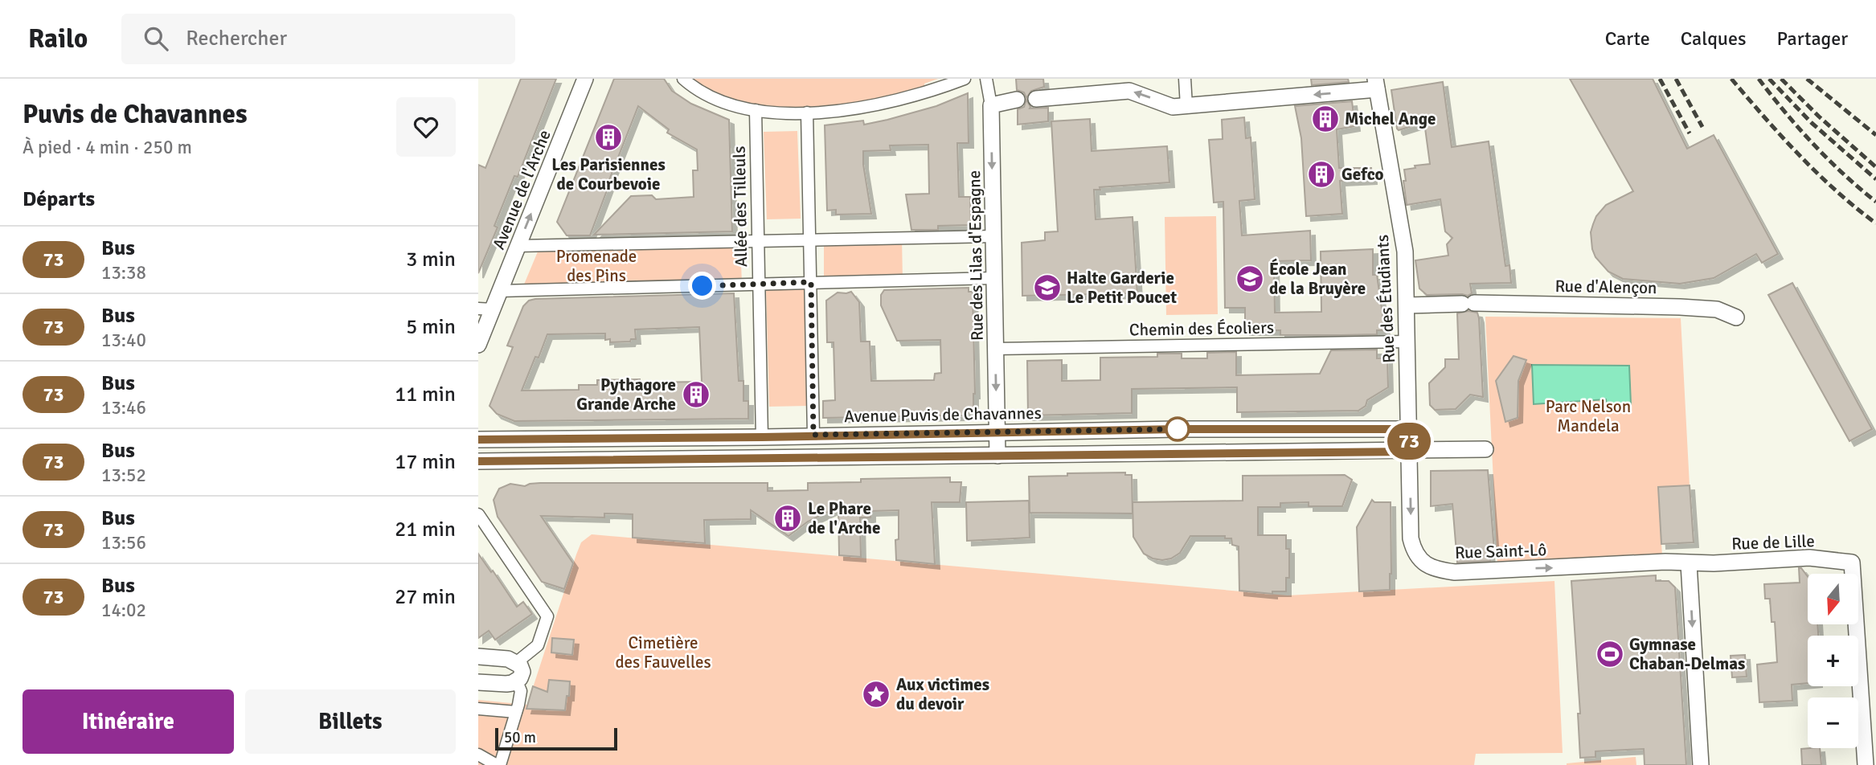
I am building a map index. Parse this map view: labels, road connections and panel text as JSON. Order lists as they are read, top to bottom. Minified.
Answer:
{"streets":{"street":["Avenue de l'Arche","Allée des Tilleuls","Rue des Lilas d'Espagne","Rue d'Alençon","Rue des Étudiants","Chemin des Écoliers","Avenue Puvis de Chavannes","Rue de Lille","Rue Saint-Lô"]},"crossings":[["Allée des Tilleuls","Avenue Puvis de Chavannes"],["Rue des Lilas d'Espagne","Chemin des Écoliers"],["Rue des Lilas d'Espagne","Avenue Puvis de Chavannes"],["Rue d'Alençon","Rue des Étudiants"],["Rue des Étudiants","Chemin des Écoliers"],["Rue des Étudiants","Avenue Puvis de Chavannes"],["Rue des Étudiants","Rue Saint-Lô"],["Rue de Lille","Rue Saint-Lô"]],"one_way":["Avenue de l'Arche","Rue des Lilas d'Espagne"],"parks":["Promenade des Pins","Parc Nelson Mandela","Cimetière des Fauvelles"],"places":{"building":["Michel Ange","Les Parisiennes de Courbevoie","Gefco","Pythagore Grande Arche","Le Phare de l'Arche"],"school or university":["École Jean de la Bruyère","Halte Garderie Le Petit Poucet"],"sports":["Gymnase Chaban-Delmas"],"place":["Aux victimes du devoir"]},"lines":["bus line 73"],"scale_bar":"50 m","north":"bottom","page":{"header":"Railo","search":"Rechercher","nav":["Carte","Calques","Partager"],"heading":[["Puvis de Chavannes","À pied · 4 min · 250 m"],"Départs"],"on_map":"73","list":[{"mark":"73","name":"Bus","note":"13:38","value":"3 min"},{"mark":"73","name":"Bus","note":"13:40","value":"5 min"},{"mark":"73","name":"Bus","note":"13:46","value":"11 min"},{"mark":"73","name":"Bus","note":"13:52","value":"17 min"},{"mark":"73","name":"Bus","note":"13:56","value":"21 min"},{"mark":"73","name":"Bus","note":"14:02","value":"27 min"}],"map_buttons":["+","−"],"buttons":["Itinéraire","Billets"],"scale":"50 m"}}
